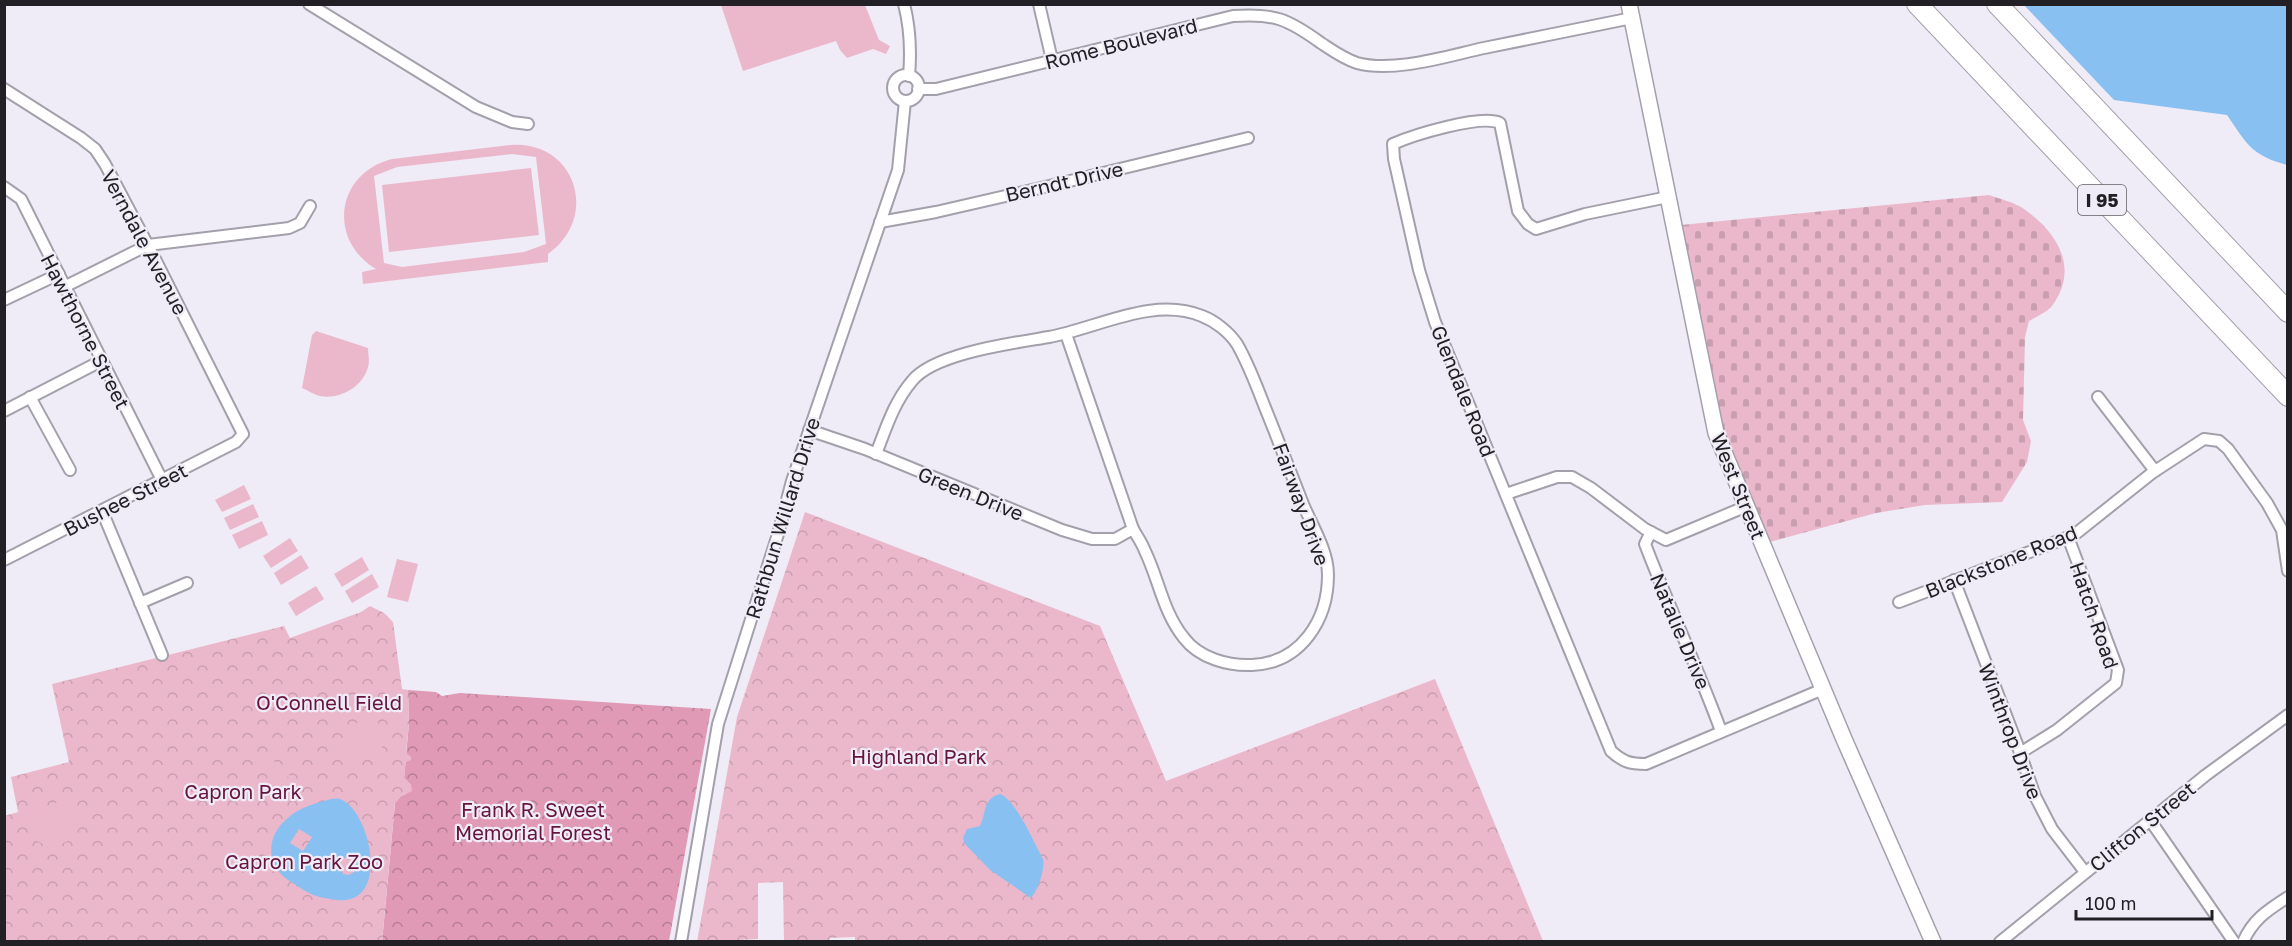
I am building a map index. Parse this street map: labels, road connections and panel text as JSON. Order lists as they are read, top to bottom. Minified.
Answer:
{"streets":{"highway":["I 95"],"main road":["West Street"],"street":["Rome Boulevard","Berndt Drive","Verndale Avenue","Hawthorne Street","Glendale Road","Green Drive","Bushee Street","Fairway Drive","Rathbun Willard Drive","Blackstone Road","Hatch Road","Natalie Drive","Winthrop Drive","Clifton Street"]},"crossings":[["Rome Boulevard","West Street"],["Rome Boulevard","Rathbun Willard Drive"],["Berndt Drive","Rathbun Willard Drive"],["Verndale Avenue","Bushee Street"],["Hawthorne Street","Bushee Street"],["Glendale Road","West Street"],["Glendale Road","Natalie Drive"],["Green Drive","Fairway Drive"],["Green Drive","Rathbun Willard Drive"],["Blackstone Road","Hatch Road"],["Blackstone Road","Winthrop Drive"],["Hatch Road","Winthrop Drive"],["Winthrop Drive","Clifton Street"]],"parks":["O'Connell Field","Highland Park","Capron Park","Frank R. Sweet Memorial Forest","Capron Park Zoo"],"scale_bar":"100 m"}
